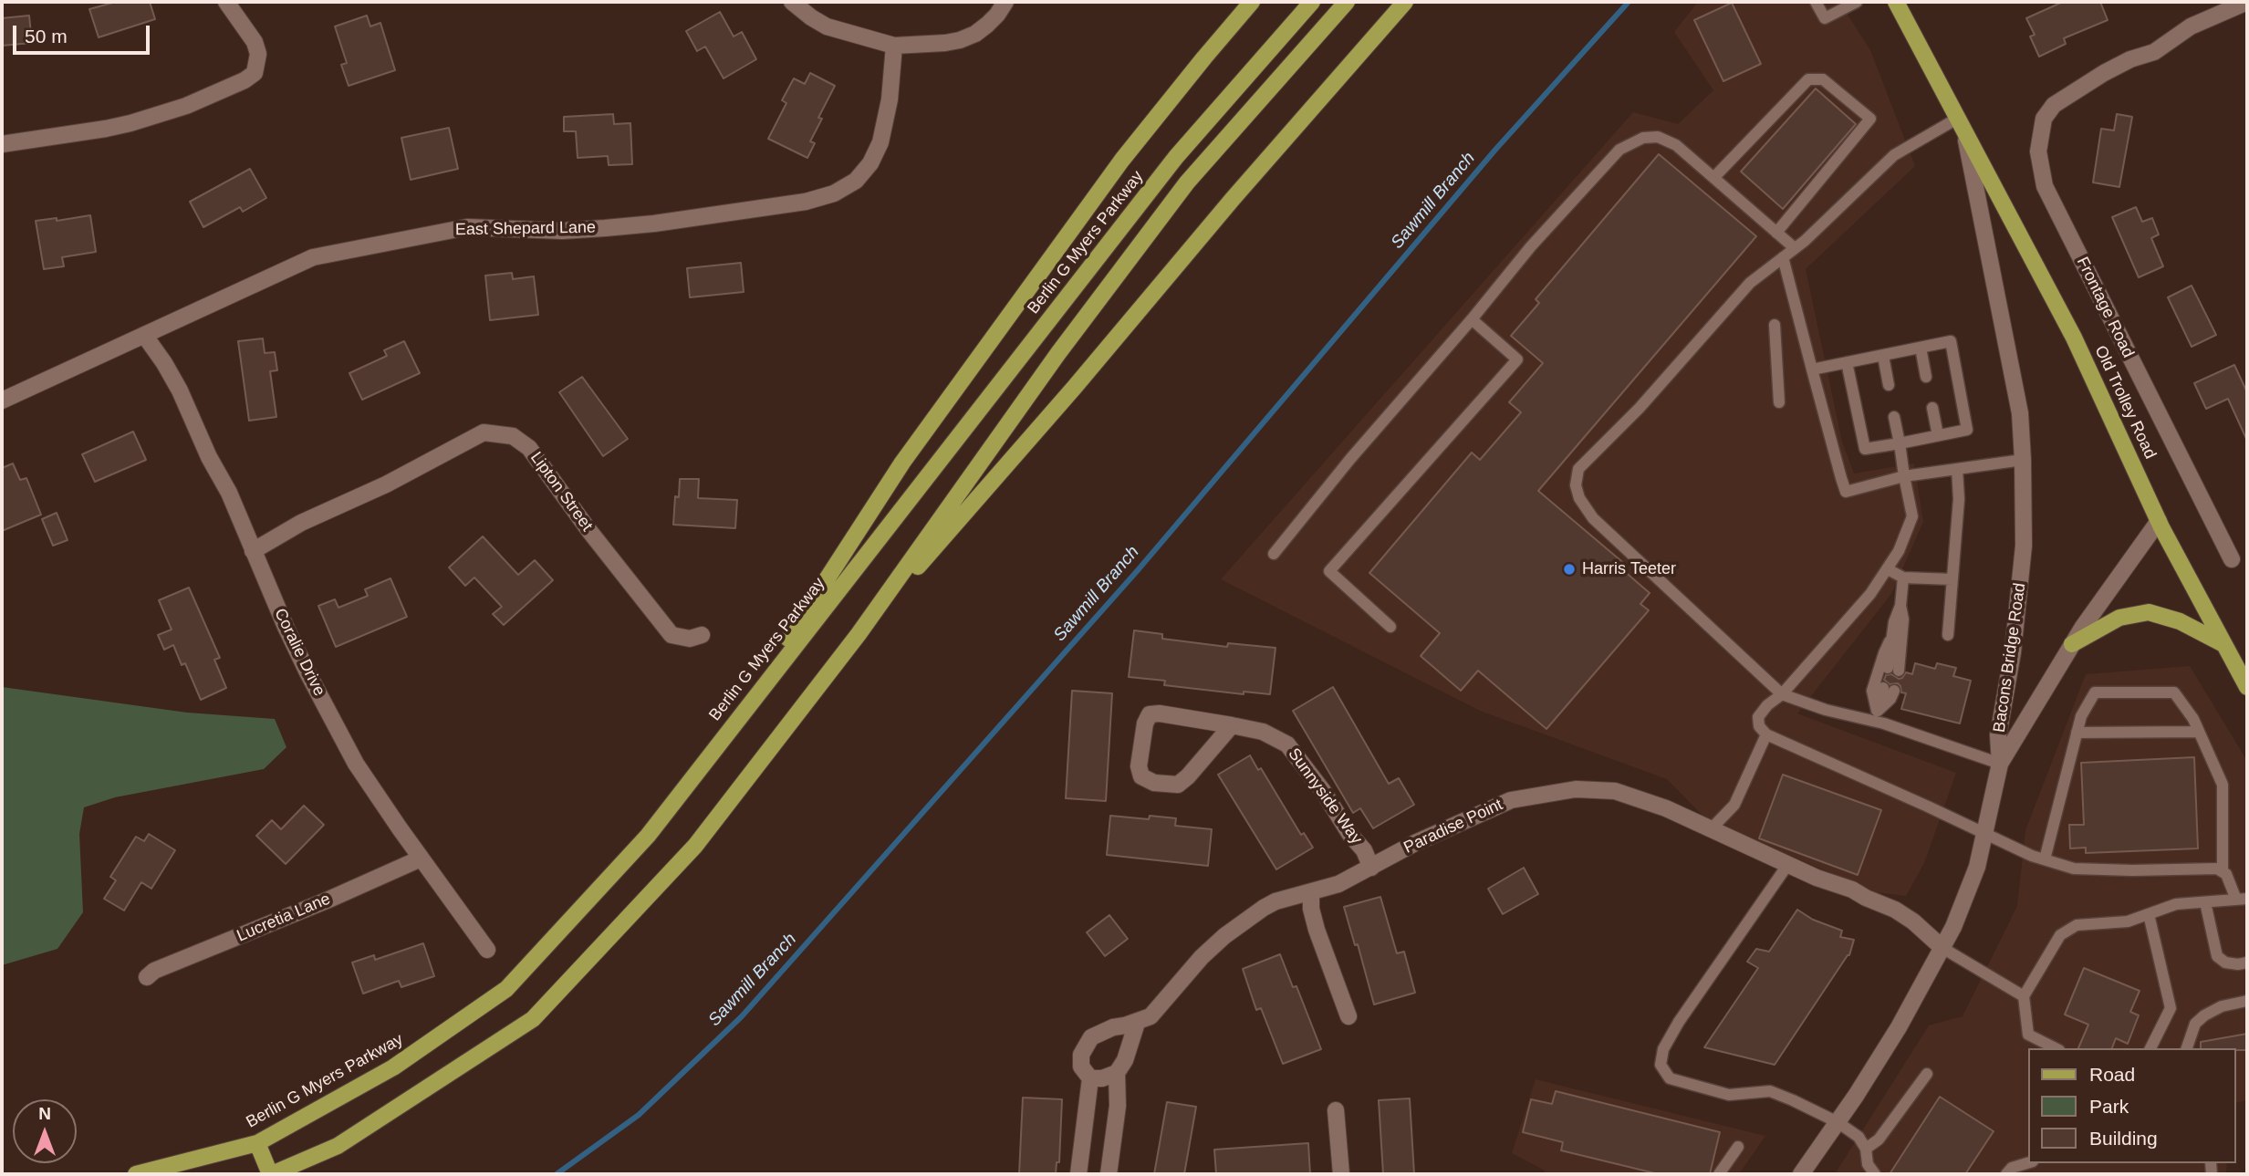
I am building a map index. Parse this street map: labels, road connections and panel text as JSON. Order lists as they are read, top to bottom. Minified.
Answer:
{"streets":{"main road":["Berlin G Myers Parkway","Old Trolley Road"],"street":["East Shepard Lane","Frontage Road","Lipton Street","Coralie Drive","Bacons Bridge Road","Sunnyside Way","Paradise Point","Lucretia Lane"]},"crossings":[["East Shepard Lane","Coralie Drive"],["Old Trolley Road","Bacons Bridge Road"],["Lipton Street","Coralie Drive"],["Coralie Drive","Lucretia Lane"],["Bacons Bridge Road","Paradise Point"],["Sunnyside Way","Paradise Point"]],"water":["Sawmill Branch"],"places":["Harris Teeter"],"legend":["Road","Park","Building"],"scale_bar":"50 m","north":"top"}
